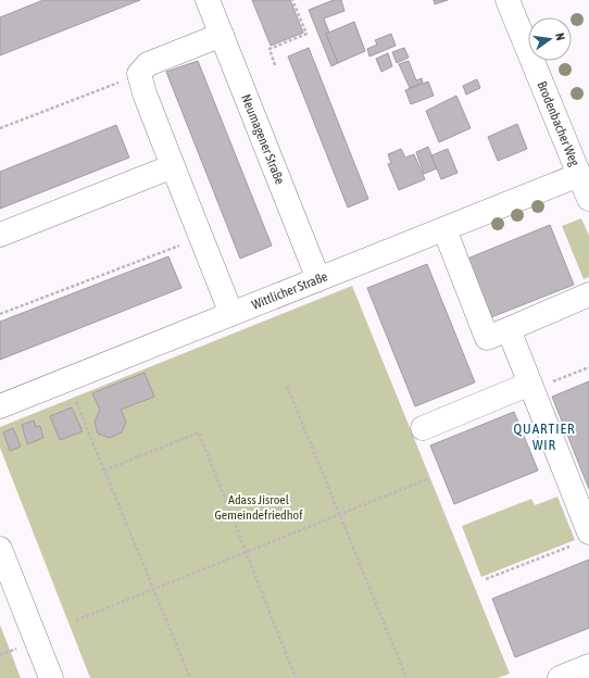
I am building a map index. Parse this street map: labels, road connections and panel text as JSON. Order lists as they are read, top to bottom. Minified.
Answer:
{"streets":{"street":["Brodenbacher Weg","Neumagener Straße","Wittlicher Straße"]},"crossings":[["Brodenbacher Weg","Wittlicher Straße"],["Neumagener Straße","Wittlicher Straße"]],"districts":["QUARTIER WIR"],"parks":["Adass Jisroel Gemeindefriedhof"],"north":"right"}
